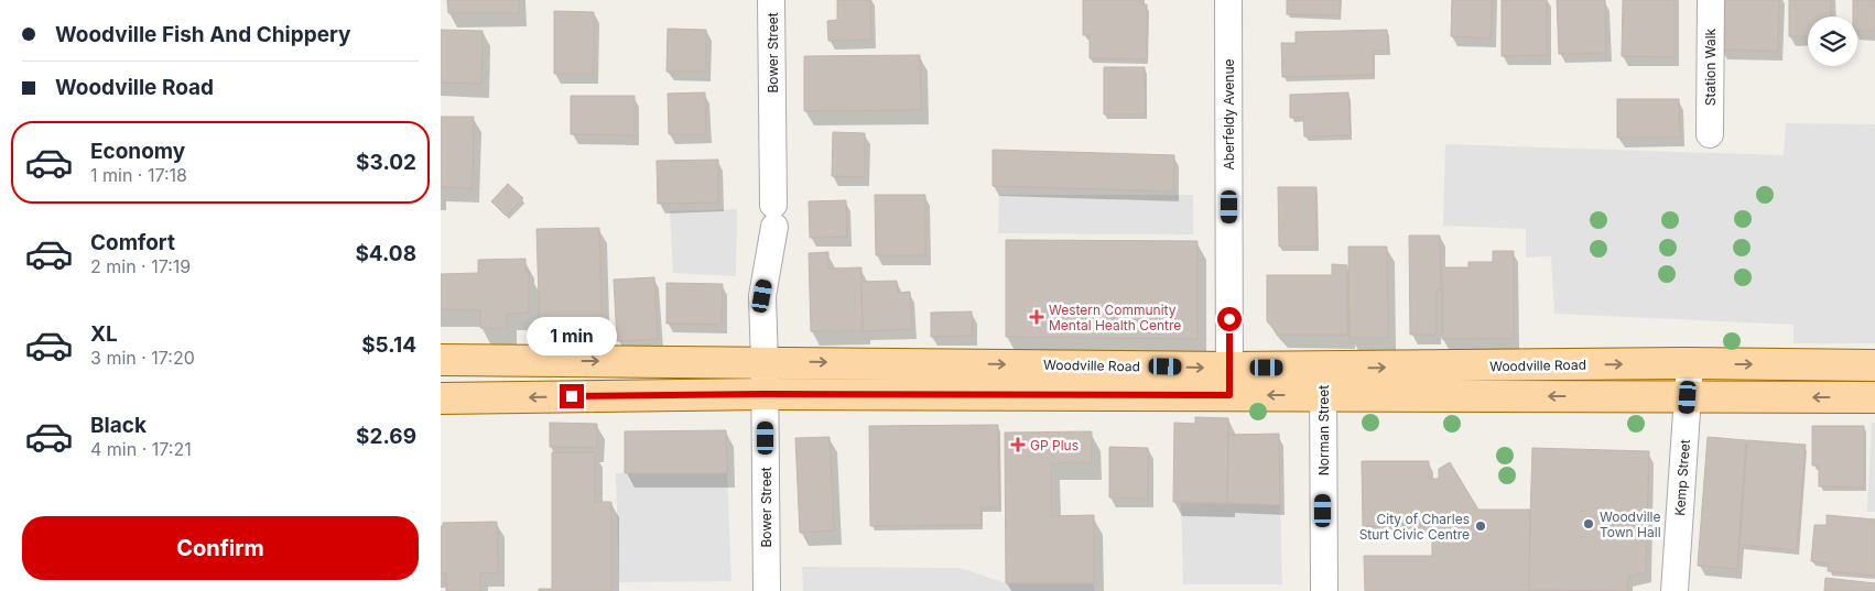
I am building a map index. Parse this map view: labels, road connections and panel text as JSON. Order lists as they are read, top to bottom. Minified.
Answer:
{"streets":{"main road":["Woodville Road"],"street":["Bower Street","Station Walk","Aberfeldy Avenue","Norman Street","Kemp Street"]},"crossings":[["Bower Street","Woodville Road"],["Aberfeldy Avenue","Woodville Road"],["Woodville Road","Norman Street"],["Woodville Road","Kemp Street"]],"places":{"health":["Western Community Mental Health Centre","GP Plus"],"other":["Woodville Town Hall","City of Charles Sturt Civic Centre"]},"page":{"banner":["Woodville Fish And Chippery","Woodville Road"],"list":[{"name":"Economy","note":"1 min · 17:18","value":"$3.02"},{"name":"Comfort","note":"2 min · 17:19","value":"$4.08"},{"name":"XL","note":"3 min · 17:20","value":"$5.14"},{"name":"Black","note":"4 min · 17:21","value":"$2.69"}],"bubble":"1 min","buttons":"Confirm"}}
